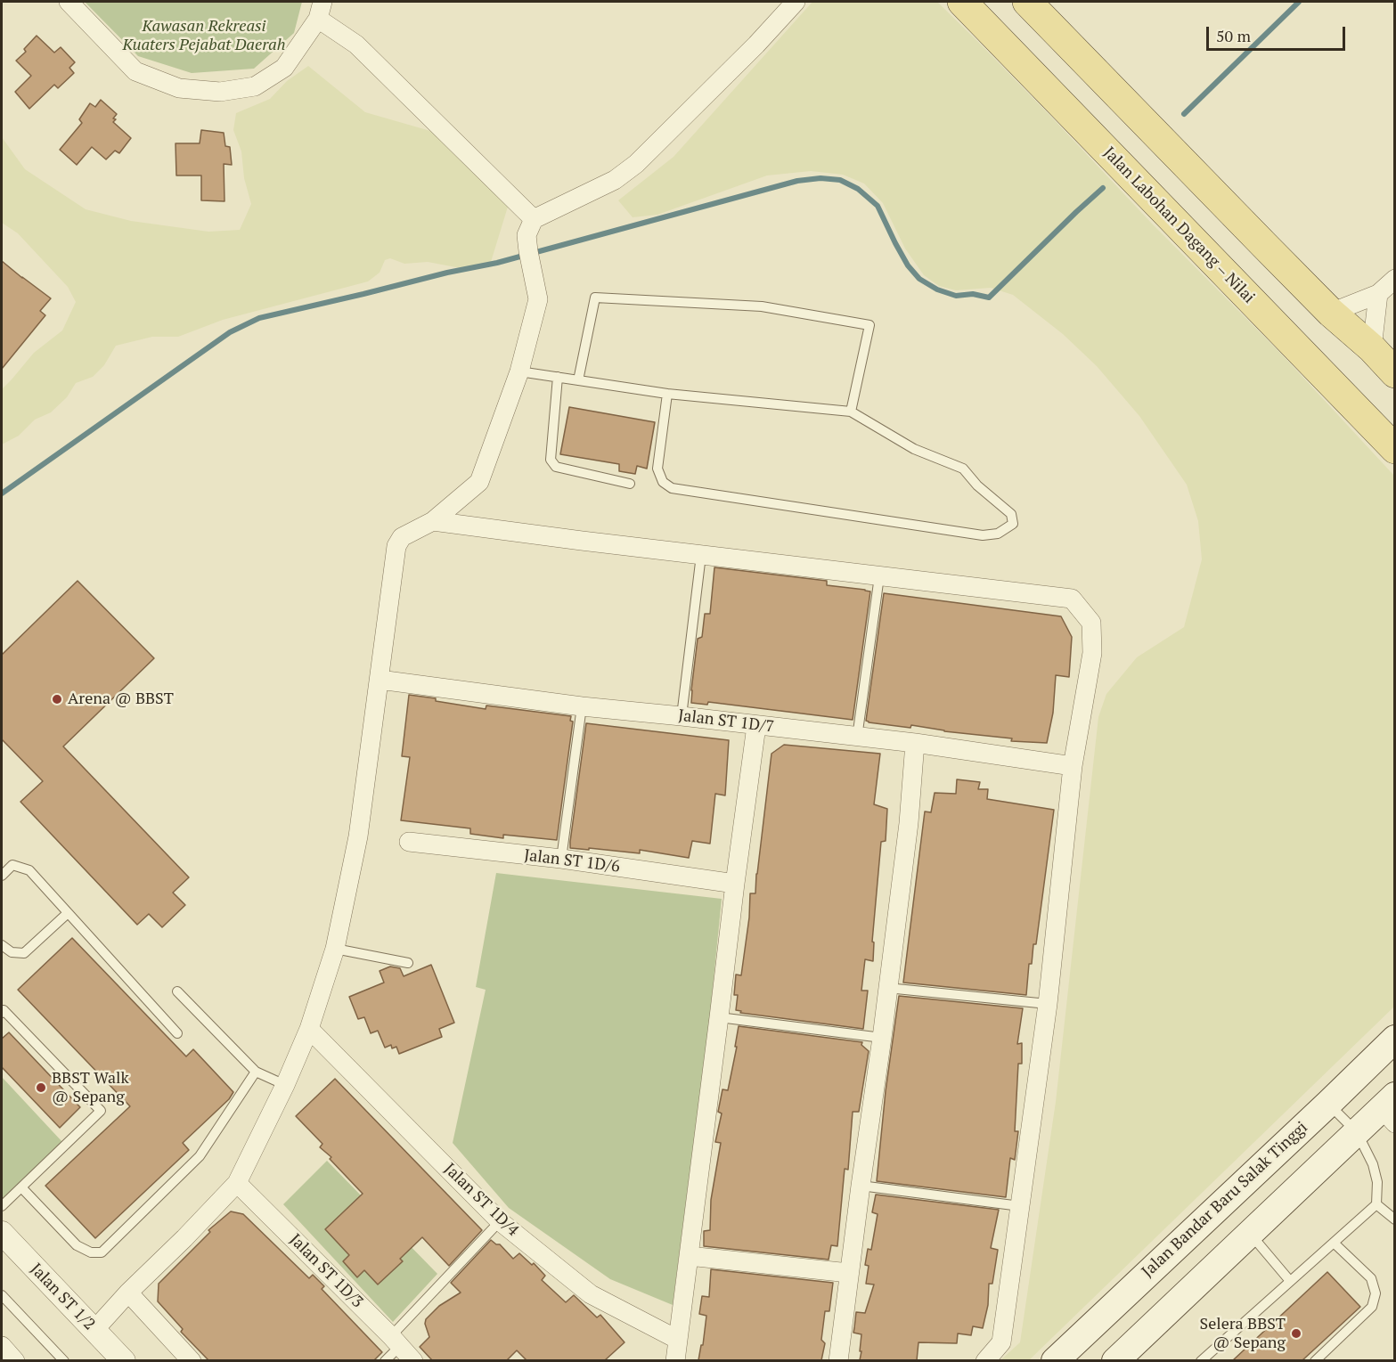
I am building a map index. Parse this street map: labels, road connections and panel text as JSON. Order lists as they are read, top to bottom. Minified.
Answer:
{"streets":{"main road":["Jalan Labohan Dagang ‒ Nilai","Jalan Bandar Baru Salak Tinggi"],"street":["Jalan ST 1D/7","Jalan ST 1D/6","Jalan ST 1D/4","Jalan ST 1D/3","Jalan ST 1/2"]},"parks":["Kawasan Rekreasi Kuaters Pejabat Daerah"],"places":["Arena @ BBST","BBST Walk @ Sepang","Selera BBST @ Sepang"],"scale_bar":"50 m"}
